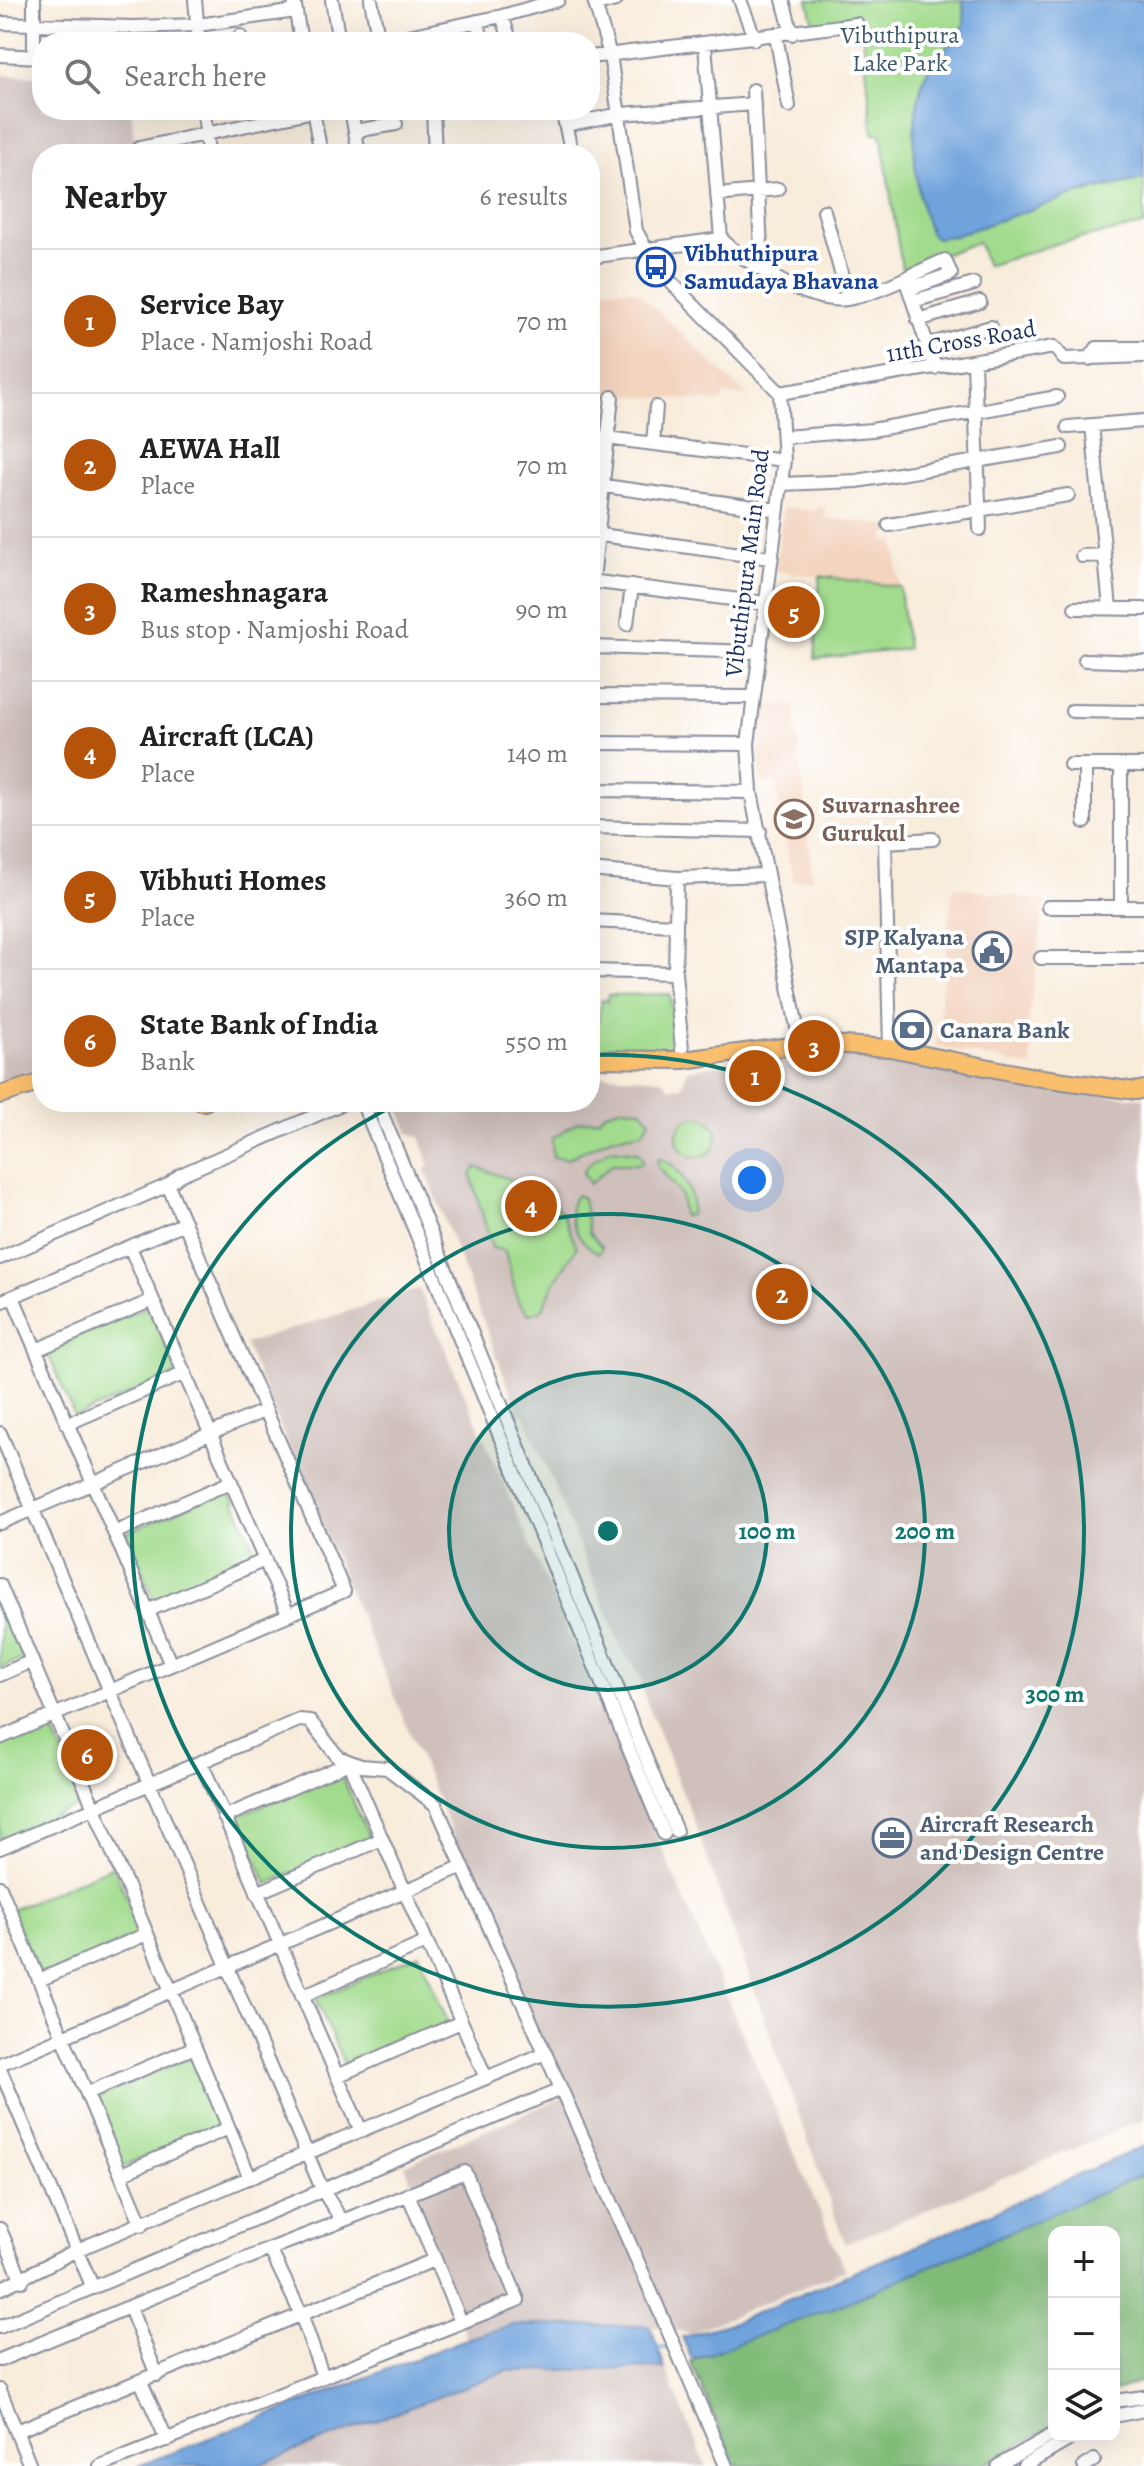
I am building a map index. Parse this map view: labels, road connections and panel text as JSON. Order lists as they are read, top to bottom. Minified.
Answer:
{"streets":{"street":["11th Cross Road","Vibuthipura Main Road"]},"crossings":[["11th Cross Road","Vibuthipura Main Road"]],"parks":["Vibuthipura Lake Park"],"places":{"bus stop":["Vibhuthipura Samudaya Bhavana"],"school or university":["Suvarnashree Gurukul"],"public building":["SJP Kalyana Mantapa"],"bank":["Canara Bank"],"office":["Aircraft Research and Design Centre"]},"page":{"search":"Search here","heading":["Nearby","6 results"],"list":[{"mark":"1","name":"Service Bay","note":"Place · Namjoshi Road","value":"70 m"},{"mark":"2","name":"AEWA Hall","note":"Place","value":"70 m"},{"mark":"3","name":"Rameshnagara","note":"Bus stop · Namjoshi Road","value":"90 m"},{"mark":"4","name":"Aircraft (LCA)","note":"Place","value":"140 m"},{"mark":"5","name":"Vibhuti Homes","note":"Place","value":"360 m"},{"mark":"6","name":"State Bank of India","note":"Bank","value":"550 m"}],"pins":["5","3","1","4","2","6"],"map_buttons":["+","−"]},"rings":["100 m","200 m","300 m"]}
